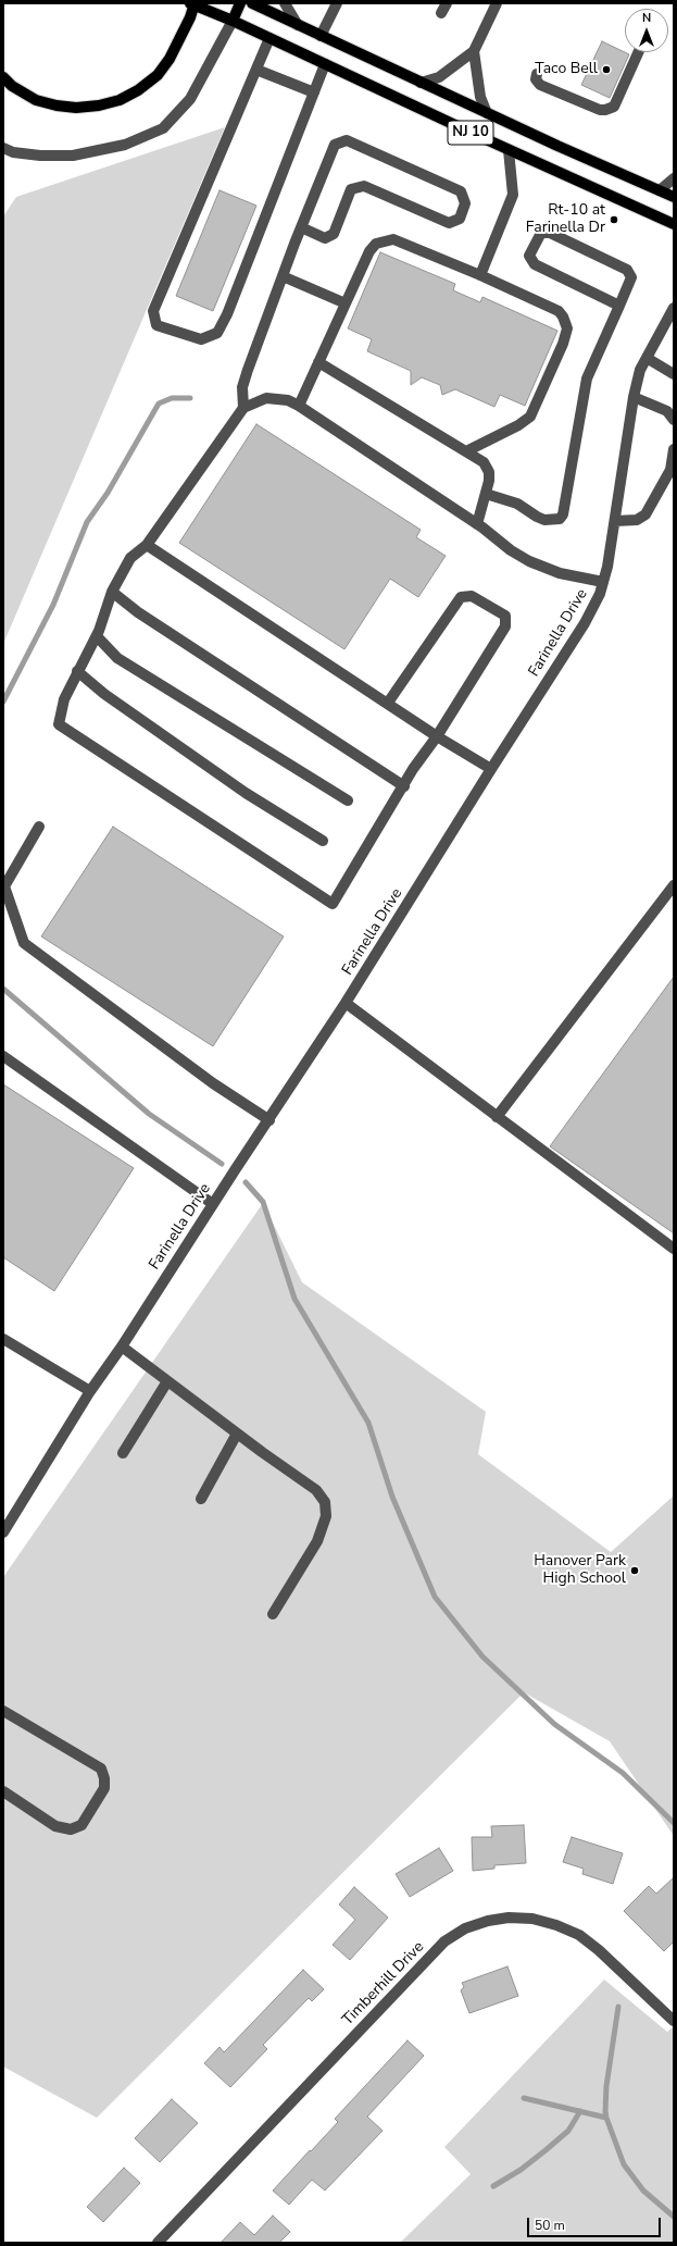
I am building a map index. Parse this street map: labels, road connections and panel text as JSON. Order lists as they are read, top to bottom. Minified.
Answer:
{"streets":{"main road":["NJ 10"],"street":["Farinella Drive","Timberhill Drive"]},"places":["Taco Bell","Rt-10 at Farinella Dr","Hanover Park High School"],"scale_bar":"50 m","north":"top"}
